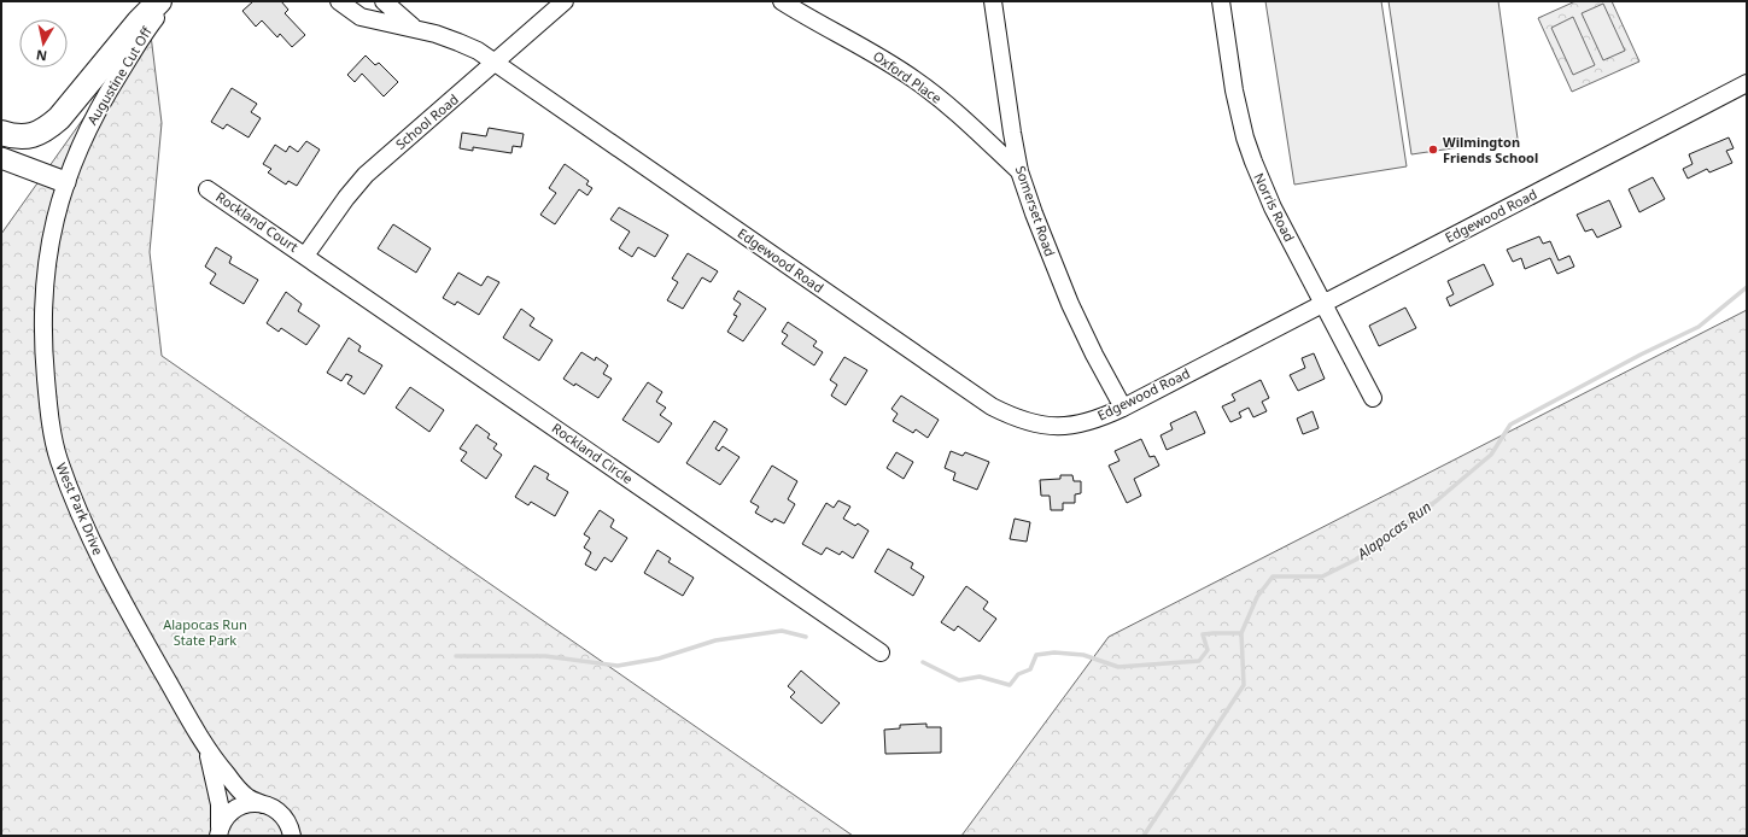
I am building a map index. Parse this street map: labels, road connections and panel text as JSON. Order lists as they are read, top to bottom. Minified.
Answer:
{"streets":{"street":["Augustine Cut Off","Oxford Place","School Road","Norris Road","Somerset Road","Edgewood Road","Rockland Court","Rockland Circle","West Park Drive"]},"crossings":[["Augustine Cut Off","West Park Drive"],["Oxford Place","Somerset Road"],["School Road","Edgewood Road"],["School Road","Rockland Court"],["School Road","Rockland Circle"],["Norris Road","Edgewood Road"],["Somerset Road","Edgewood Road"],["Rockland Court","Rockland Circle"]],"water":["Alapocas Run"],"parks":["Alapocas Run State Park"],"places":["Wilmington Friends School"],"north":"bottom"}
